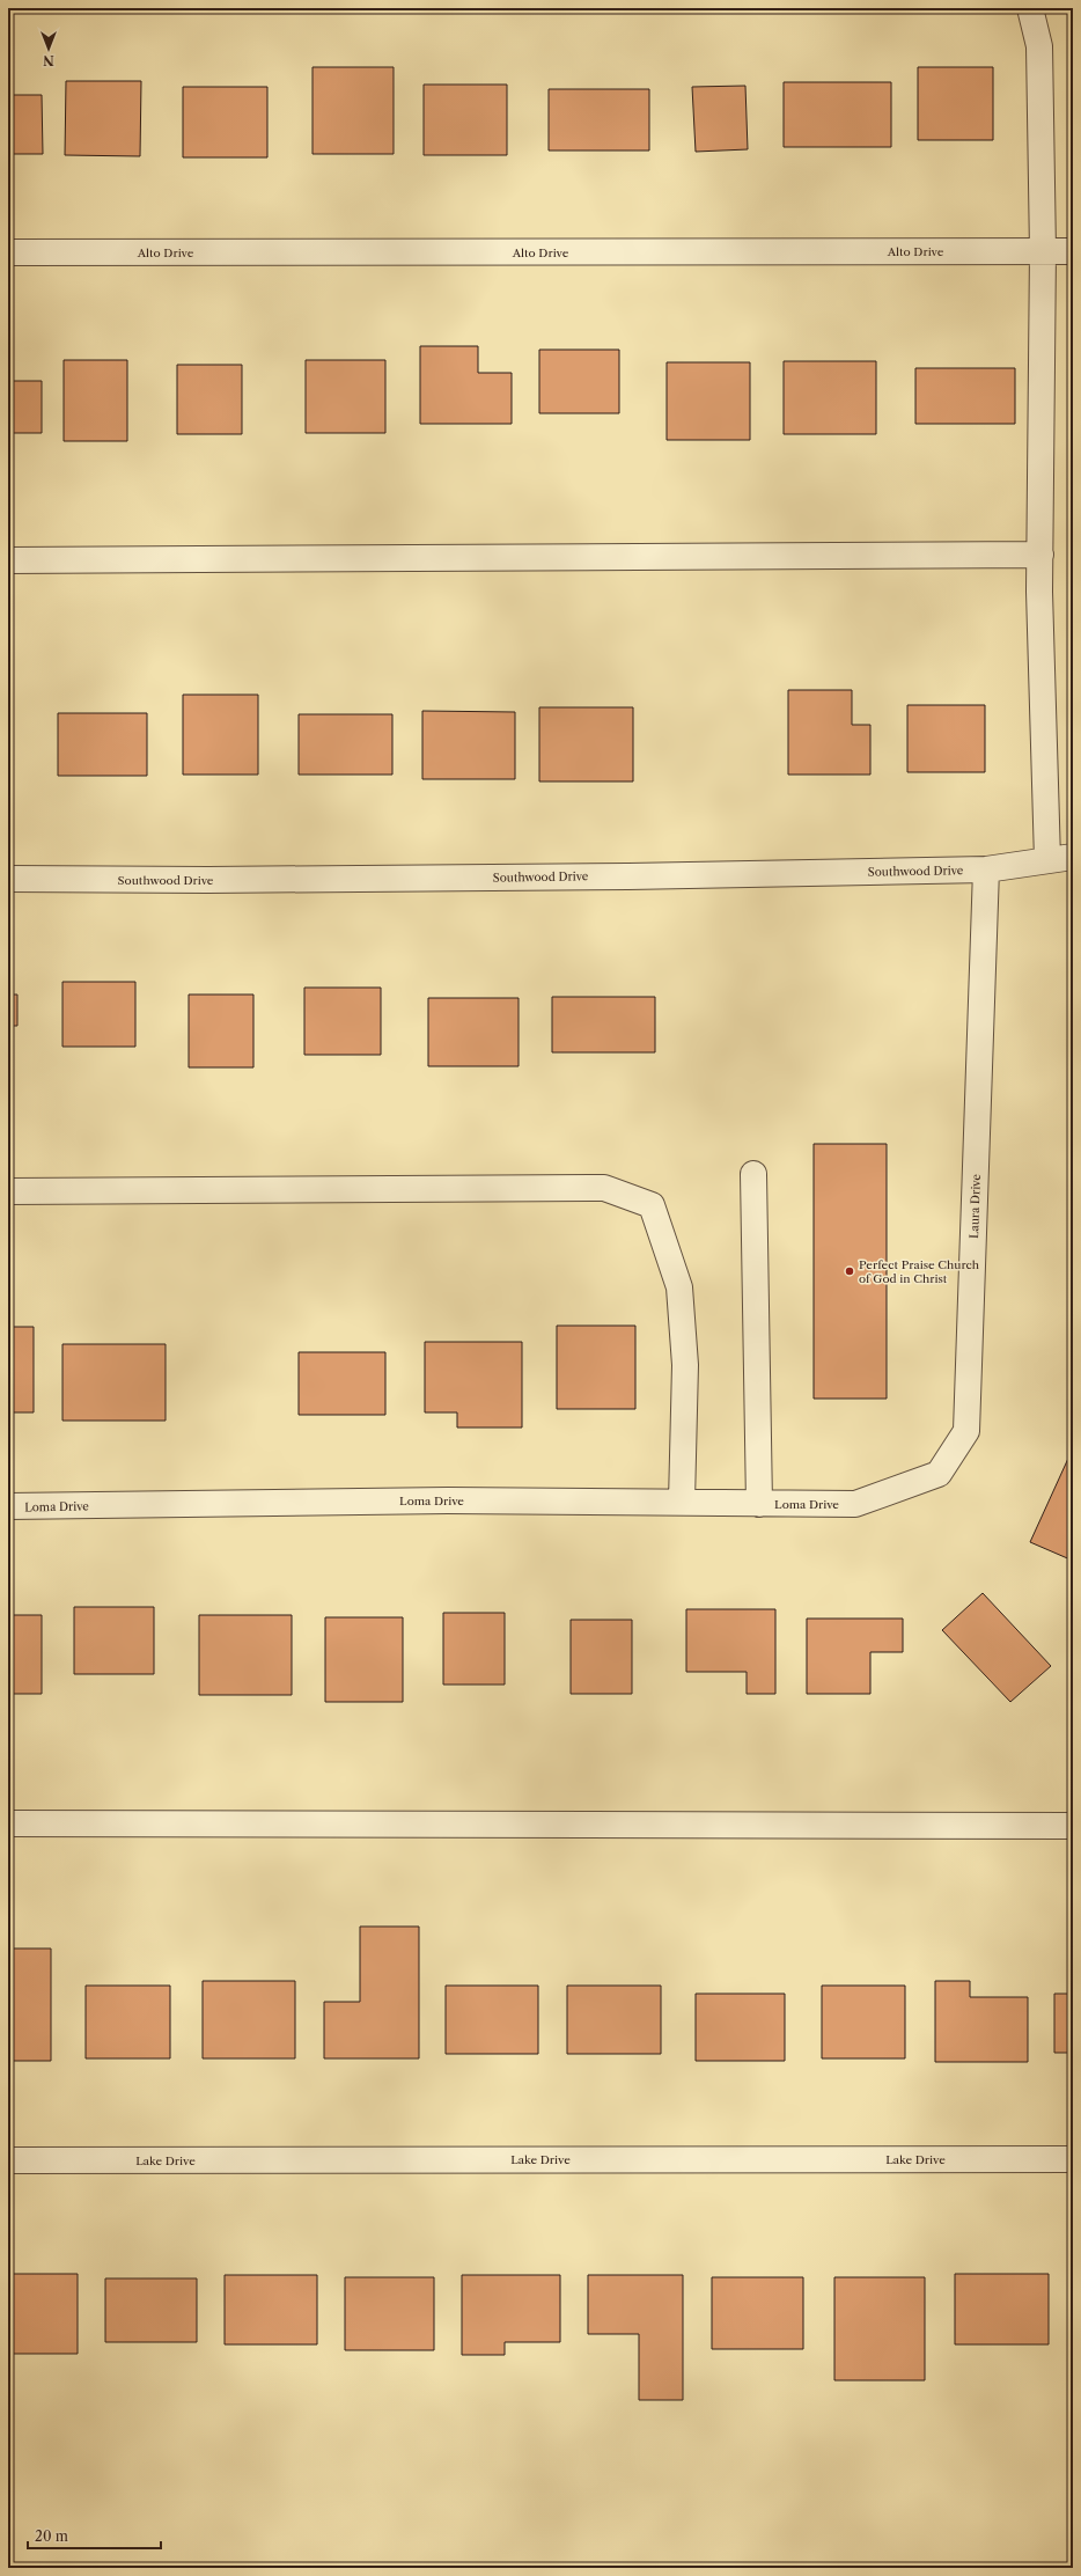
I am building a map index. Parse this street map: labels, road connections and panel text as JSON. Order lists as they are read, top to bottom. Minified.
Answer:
{"streets":{"street":["Alto Drive","Southwood Drive","Laura Drive","Loma Drive","Lake Drive"]},"crossings":[["Southwood Drive","Laura Drive"],["Laura Drive","Loma Drive"]],"places":["Perfect Praise Church of God in Christ"],"scale_bar":"20 m","north":"bottom"}
